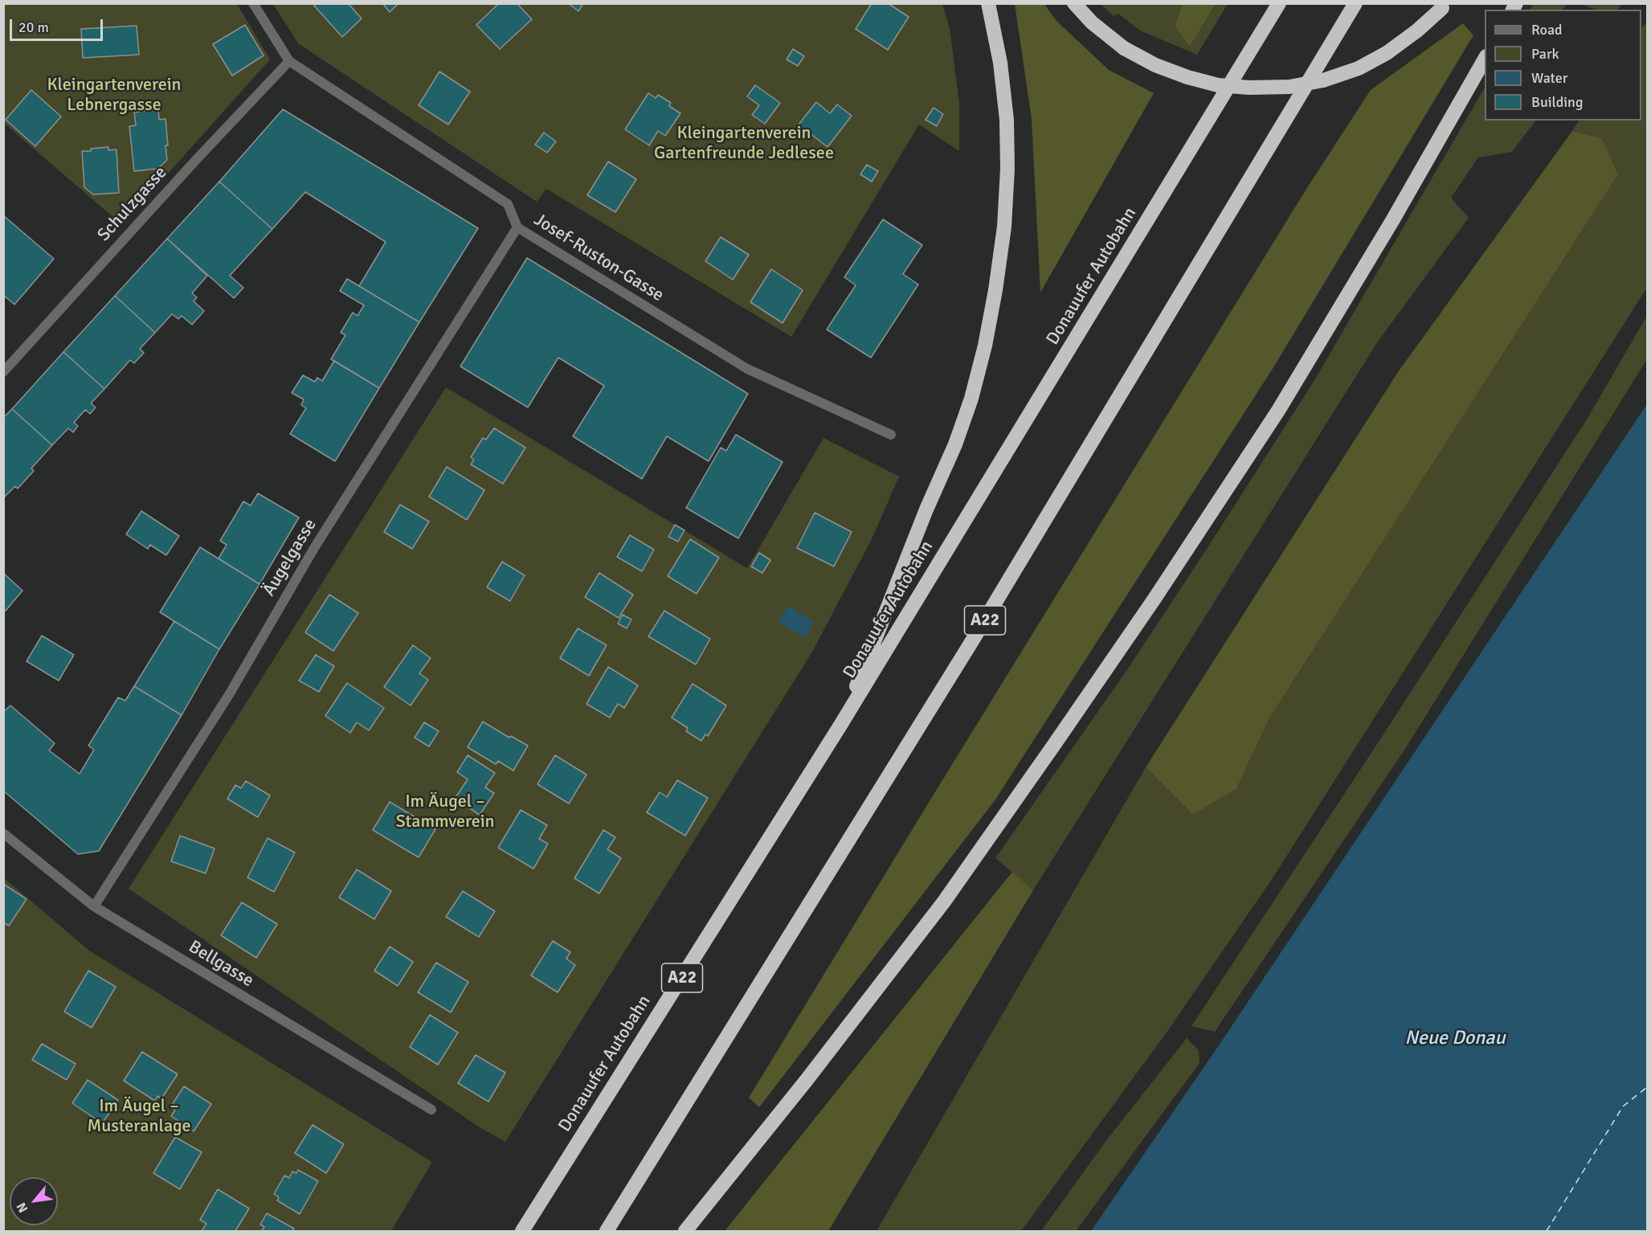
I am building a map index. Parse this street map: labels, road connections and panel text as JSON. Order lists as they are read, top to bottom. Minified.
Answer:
{"streets":{"highway":["Donauufer Autobahn","A22"],"street":["Schulzgasse","Josef-Ruston-Gasse","Äugelgasse","Bellgasse"]},"crossings":[["Schulzgasse","Josef-Ruston-Gasse"],["Josef-Ruston-Gasse","Äugelgasse"],["Äugelgasse","Bellgasse"]],"water":["Neue Donau"],"parks":["Kleingartenverein Lebnergasse","Kleingartenverein Gartenfreunde Jedlesee","Im Äugel – Stammverein","Im Äugel – Musteranlage"],"legend":["Road","Park","Water","Building"],"scale_bar":"20 m","north":"bottom left"}
